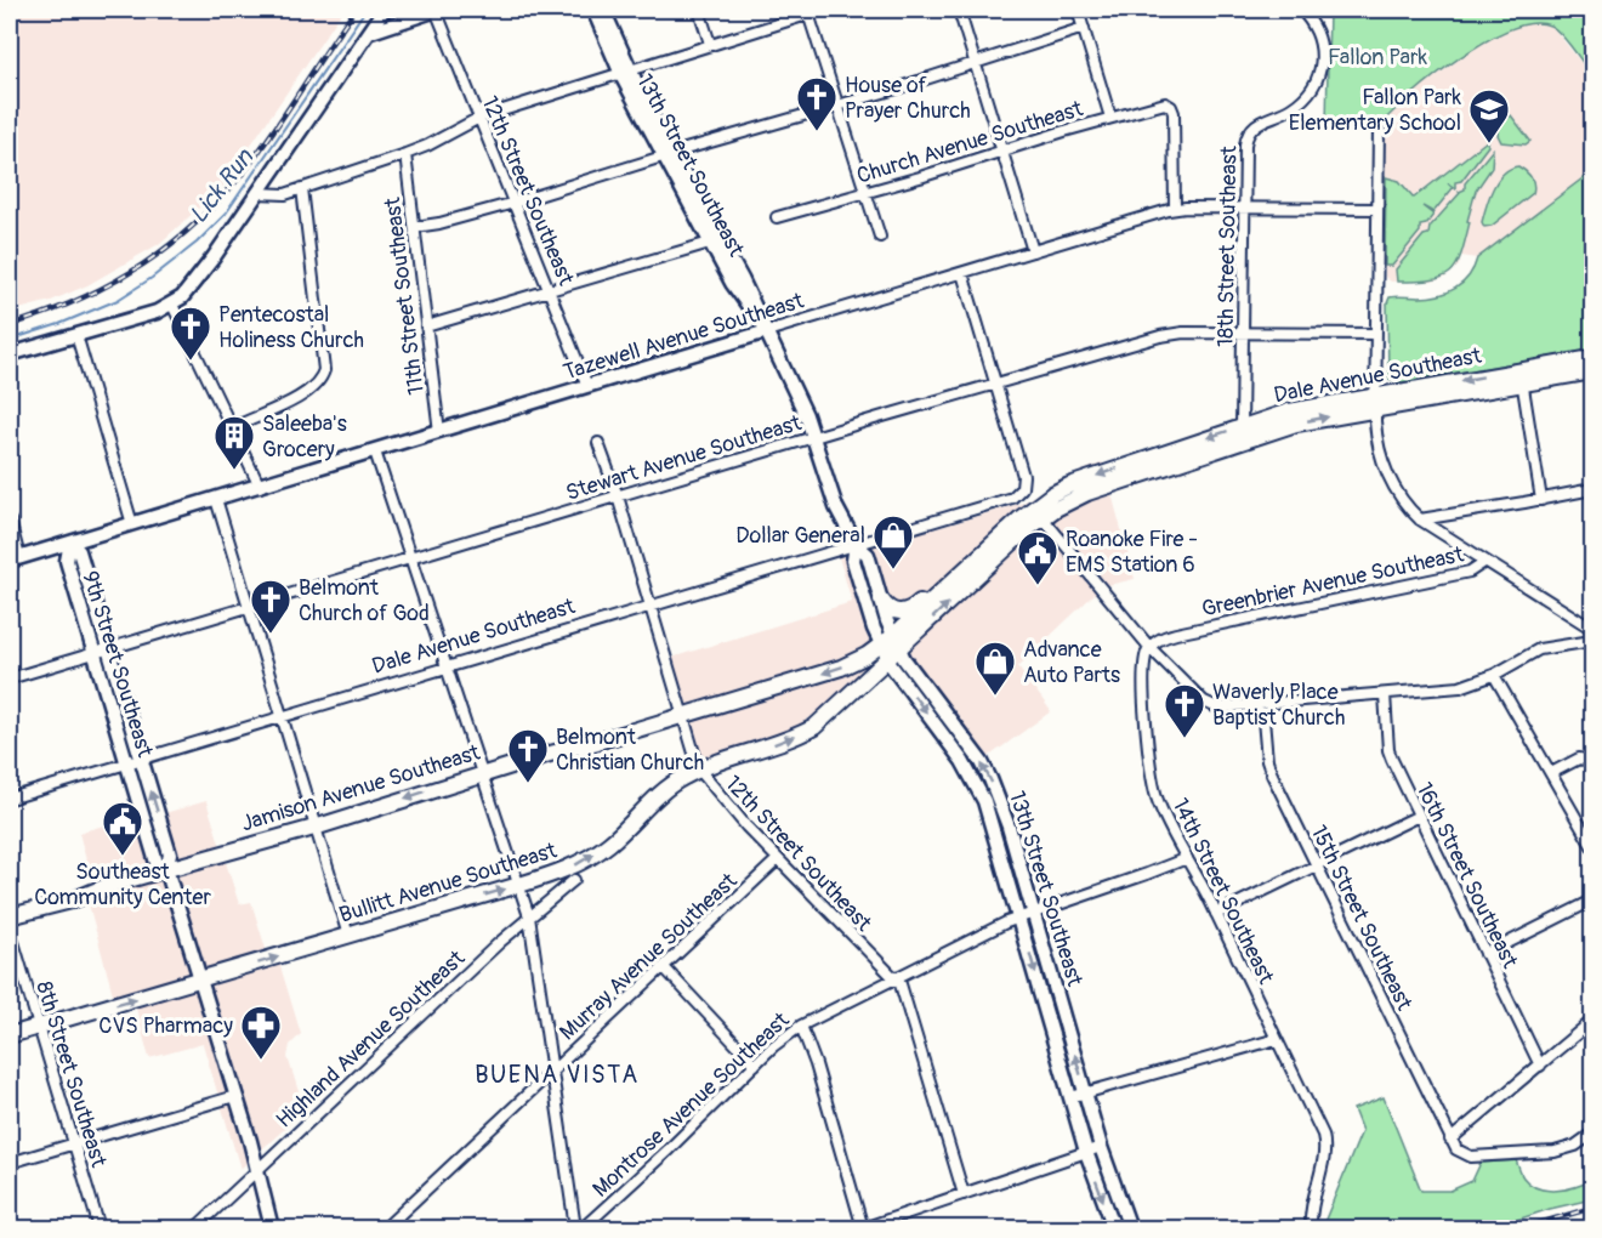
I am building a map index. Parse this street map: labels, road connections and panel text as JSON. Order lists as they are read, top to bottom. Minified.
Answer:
{"streets":{"main road":["Dale Avenue Southeast","Jamison Avenue Southeast","Bullitt Avenue Southeast"],"street":["Church Avenue Southeast","13th Street Southeast","12th Street Southeast","18th Street Southeast","11th Street Southeast","Tazewell Avenue Southeast","Stewart Avenue Southeast","Greenbrier Avenue Southeast","9th Street Southeast","16th Street Southeast","14th Street Southeast","15th Street Southeast","Murray Avenue Southeast","Highland Avenue Southeast","8th Street Southeast","Montrose Avenue Southeast"]},"crossings":[["Church Avenue Southeast","Tazewell Avenue Southeast"],["13th Street Southeast","Tazewell Avenue Southeast"],["13th Street Southeast","Dale Avenue Southeast"],["13th Street Southeast","Stewart Avenue Southeast"],["13th Street Southeast","Jamison Avenue Southeast"],["13th Street Southeast","Bullitt Avenue Southeast"],["13th Street Southeast","Montrose Avenue Southeast"],["12th Street Southeast","Tazewell Avenue Southeast"],["12th Street Southeast","Dale Avenue Southeast"],["12th Street Southeast","Stewart Avenue Southeast"],["12th Street Southeast","Jamison Avenue Southeast"],["12th Street Southeast","Bullitt Avenue Southeast"],["12th Street Southeast","Murray Avenue Southeast"],["12th Street Southeast","Montrose Avenue Southeast"],["18th Street Southeast","Tazewell Avenue Southeast"],["18th Street Southeast","Dale Avenue Southeast"],["18th Street Southeast","Stewart Avenue Southeast"],["11th Street Southeast","Tazewell Avenue Southeast"],["Tazewell Avenue Southeast","9th Street Southeast"],["Dale Avenue Southeast","Stewart Avenue Southeast"],["Dale Avenue Southeast","9th Street Southeast"],["Dale Avenue Southeast","Jamison Avenue Southeast"],["Stewart Avenue Southeast","9th Street Southeast"],["Greenbrier Avenue Southeast","14th Street Southeast"],["9th Street Southeast","Jamison Avenue Southeast"],["9th Street Southeast","Bullitt Avenue Southeast"],["9th Street Southeast","Highland Avenue Southeast"],["Jamison Avenue Southeast","Bullitt Avenue Southeast"],["Bullitt Avenue Southeast","8th Street Southeast"],["14th Street Southeast","Montrose Avenue Southeast"]],"one_way":["Bullitt Avenue Southeast"],"districts":["BUENA VISTA"],"water":["Lick Run"],"parks":["Fallon Park"],"places":{"church":["House of Prayer Church","Pentecostal Holiness Church","Belmont Church of God","Waverly Place Baptist Church","Belmont Christian Church"],"school or university":["Fallon Park Elementary School"],"building":["Saleeba's Grocery"],"shop":["Dollar General","Advance Auto Parts"],"public building":["Roanoke Fire - EMS Station 6","Southeast Community Center"],"pharmacy":["CVS Pharmacy"]}}
